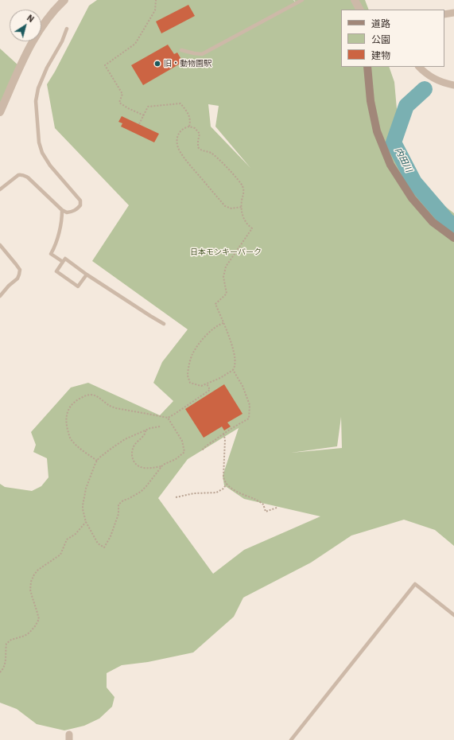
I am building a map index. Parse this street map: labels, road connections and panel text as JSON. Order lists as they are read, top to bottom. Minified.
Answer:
{"water":["内田川"],"parks":["日本モンキーパーク"],"places":["旧・動物園駅"],"legend":["道路","公園","建物"],"north":"top right"}
